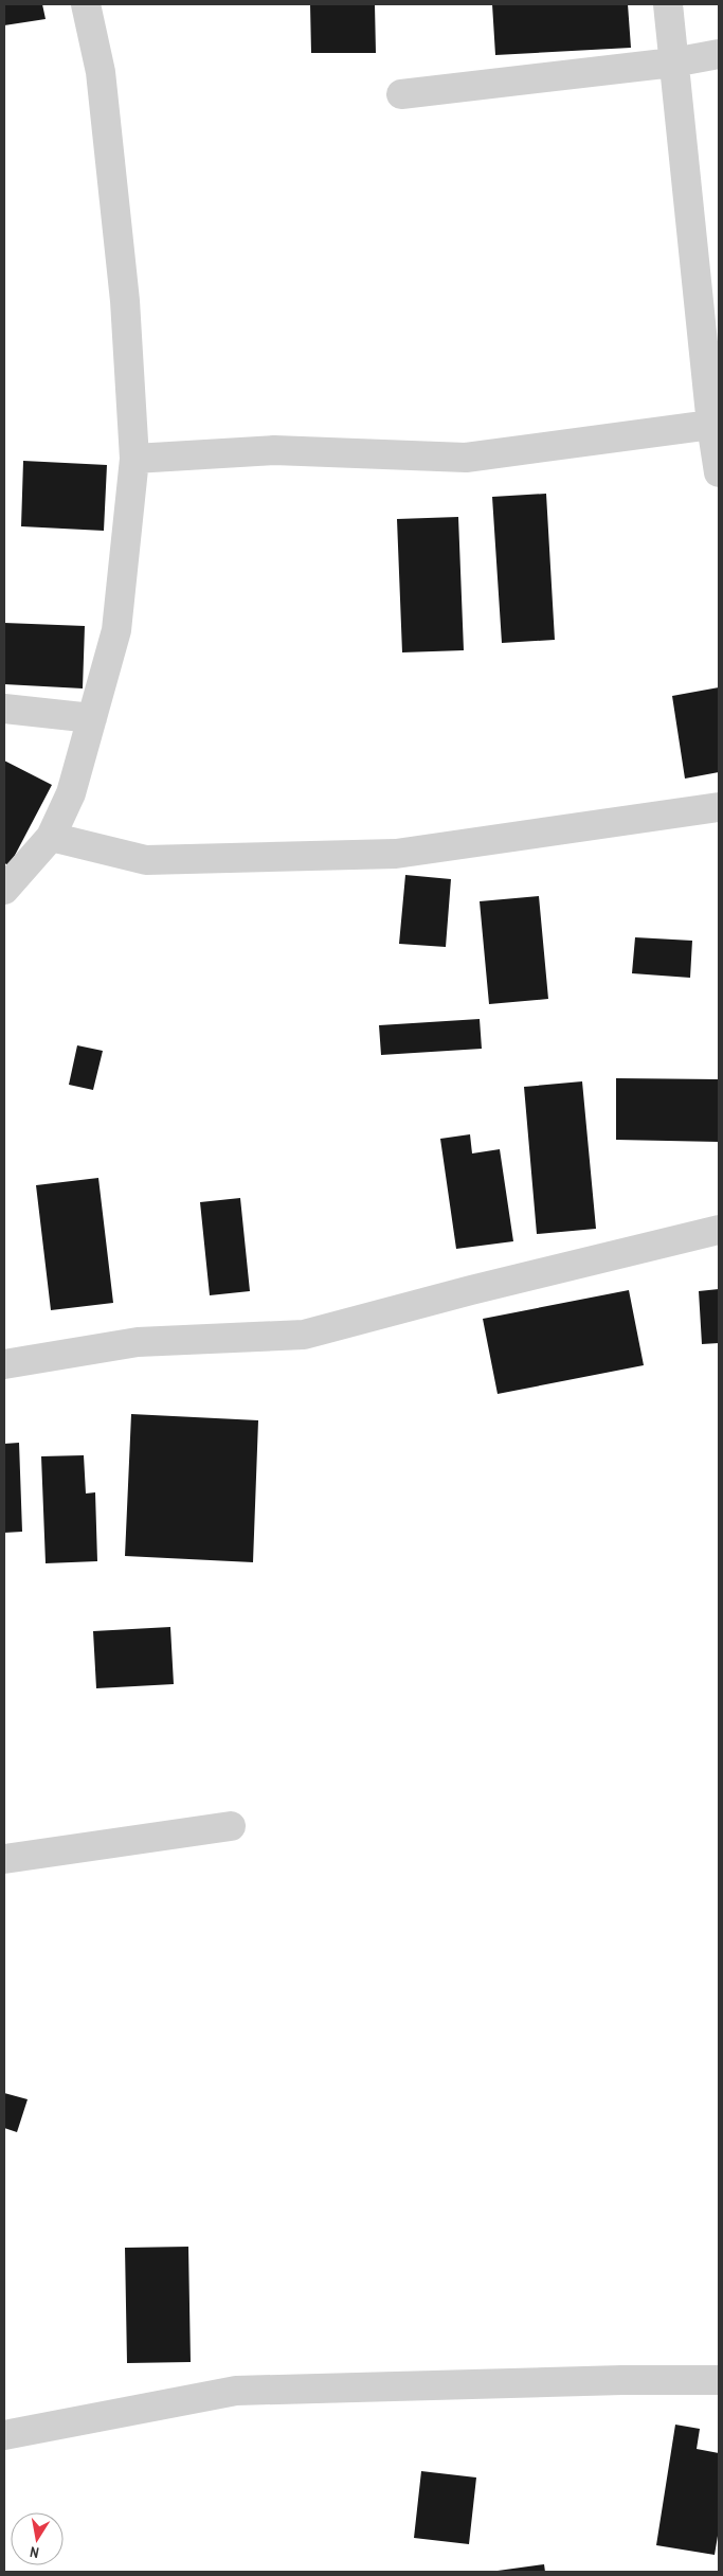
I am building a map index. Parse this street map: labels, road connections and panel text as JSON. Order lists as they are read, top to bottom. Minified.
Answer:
{"north":"bottom"}
